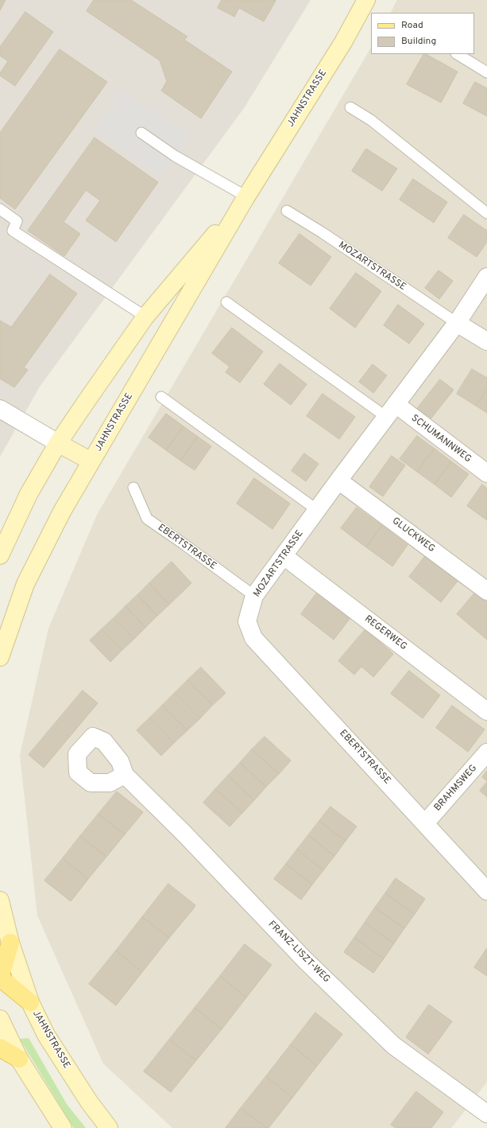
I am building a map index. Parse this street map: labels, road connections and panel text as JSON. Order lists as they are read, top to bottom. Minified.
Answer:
{"streets":{"main road":["JAHNSTRASSE"],"street":["MOZARTSTRASSE","SCHUMANNWEG","GLUCKWEG","EBERTSTRASSE","REGERWEG","BRAHMSWEG","FRANZ-LISZT-WEG"]},"crossings":[["MOZARTSTRASSE","SCHUMANNWEG"],["MOZARTSTRASSE","GLUCKWEG"],["MOZARTSTRASSE","EBERTSTRASSE"],["MOZARTSTRASSE","REGERWEG"],["EBERTSTRASSE","BRAHMSWEG"]],"legend":["Road","Building"]}
